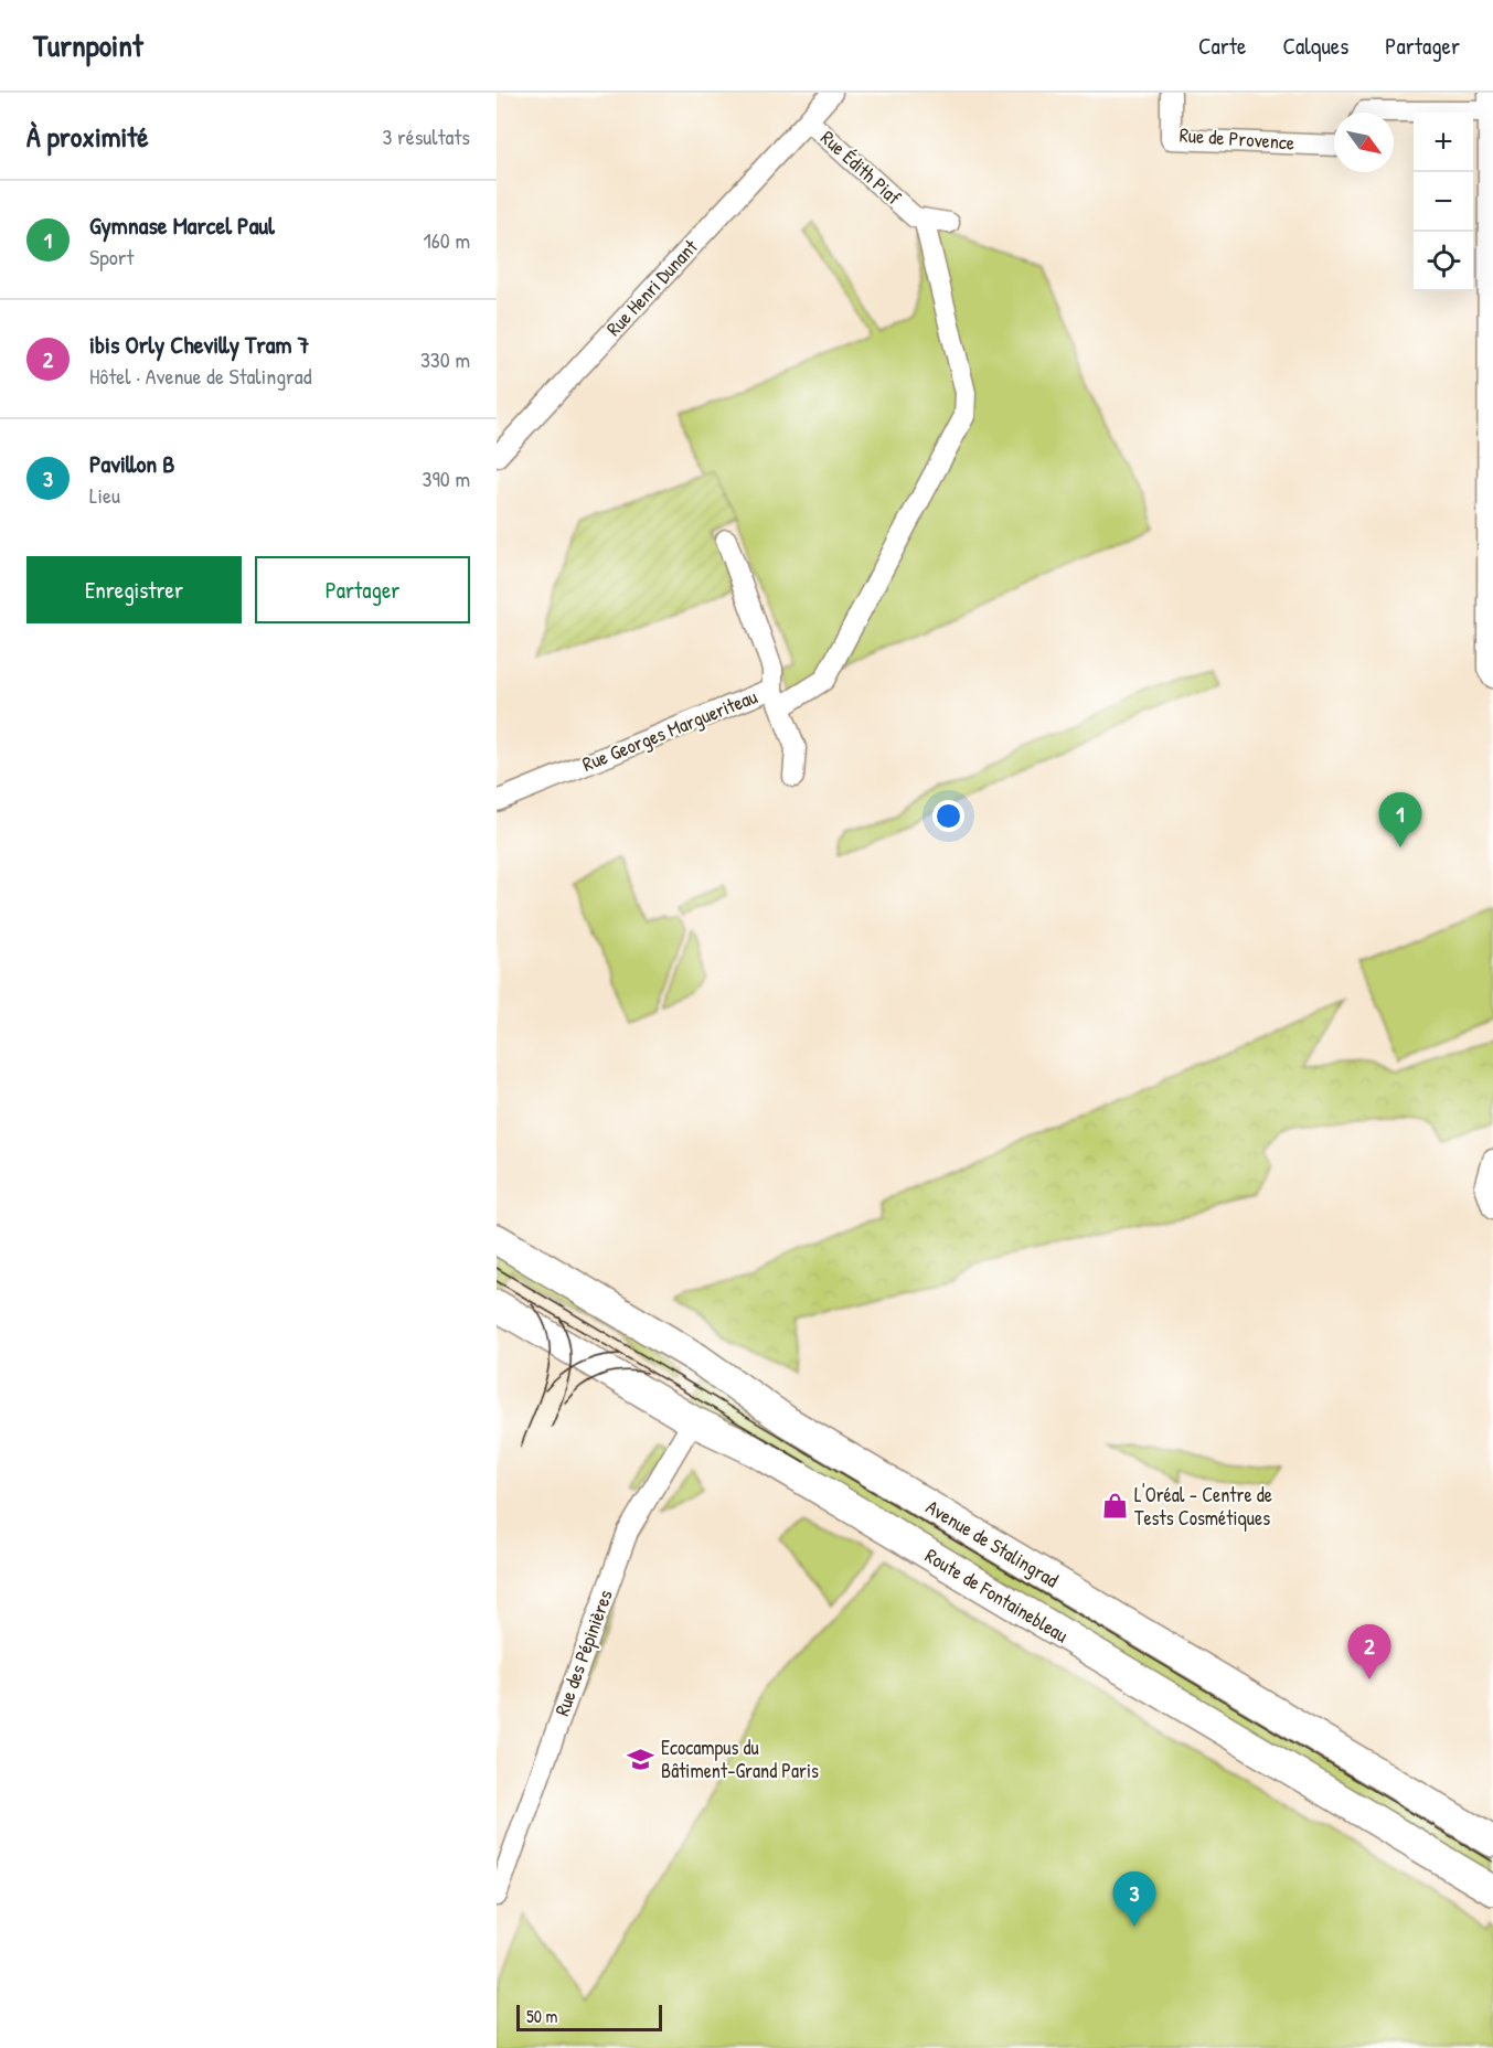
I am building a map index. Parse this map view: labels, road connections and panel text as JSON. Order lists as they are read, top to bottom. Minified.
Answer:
{"streets":{"main road":["Avenue de Stalingrad","Route de Fontainebleau"],"street":["Rue de Provence","Rue Édith Piaf","Rue Henri Dunant","Rue Georges Margueriteau","Rue des Pépinières"]},"crossings":[["Rue Édith Piaf","Rue Henri Dunant"],["Route de Fontainebleau","Rue des Pépinières"]],"places":{"shop":["L'Oréal - Centre de Tests Cosmétiques"],"school or university":["Ecocampus du Bâtiment-Grand Paris"]},"scale_bar":"50 m","north":"bottom right","page":{"header":"Turnpoint","nav":["Carte","Calques","Partager"],"heading":["À proximité","3 résultats"],"map_buttons":["+","−"],"list":[{"mark":"1","name":"Gymnase Marcel Paul","note":"Sport","value":"160 m"},{"mark":"2","name":"ibis Orly Chevilly Tram 7","note":"Hôtel · Avenue de Stalingrad","value":"330 m"},{"mark":"3","name":"Pavillon B","note":"Lieu","value":"390 m"}],"buttons":["Enregistrer","Partager"],"pins":["1","2","3"],"scale":"50 m"}}
